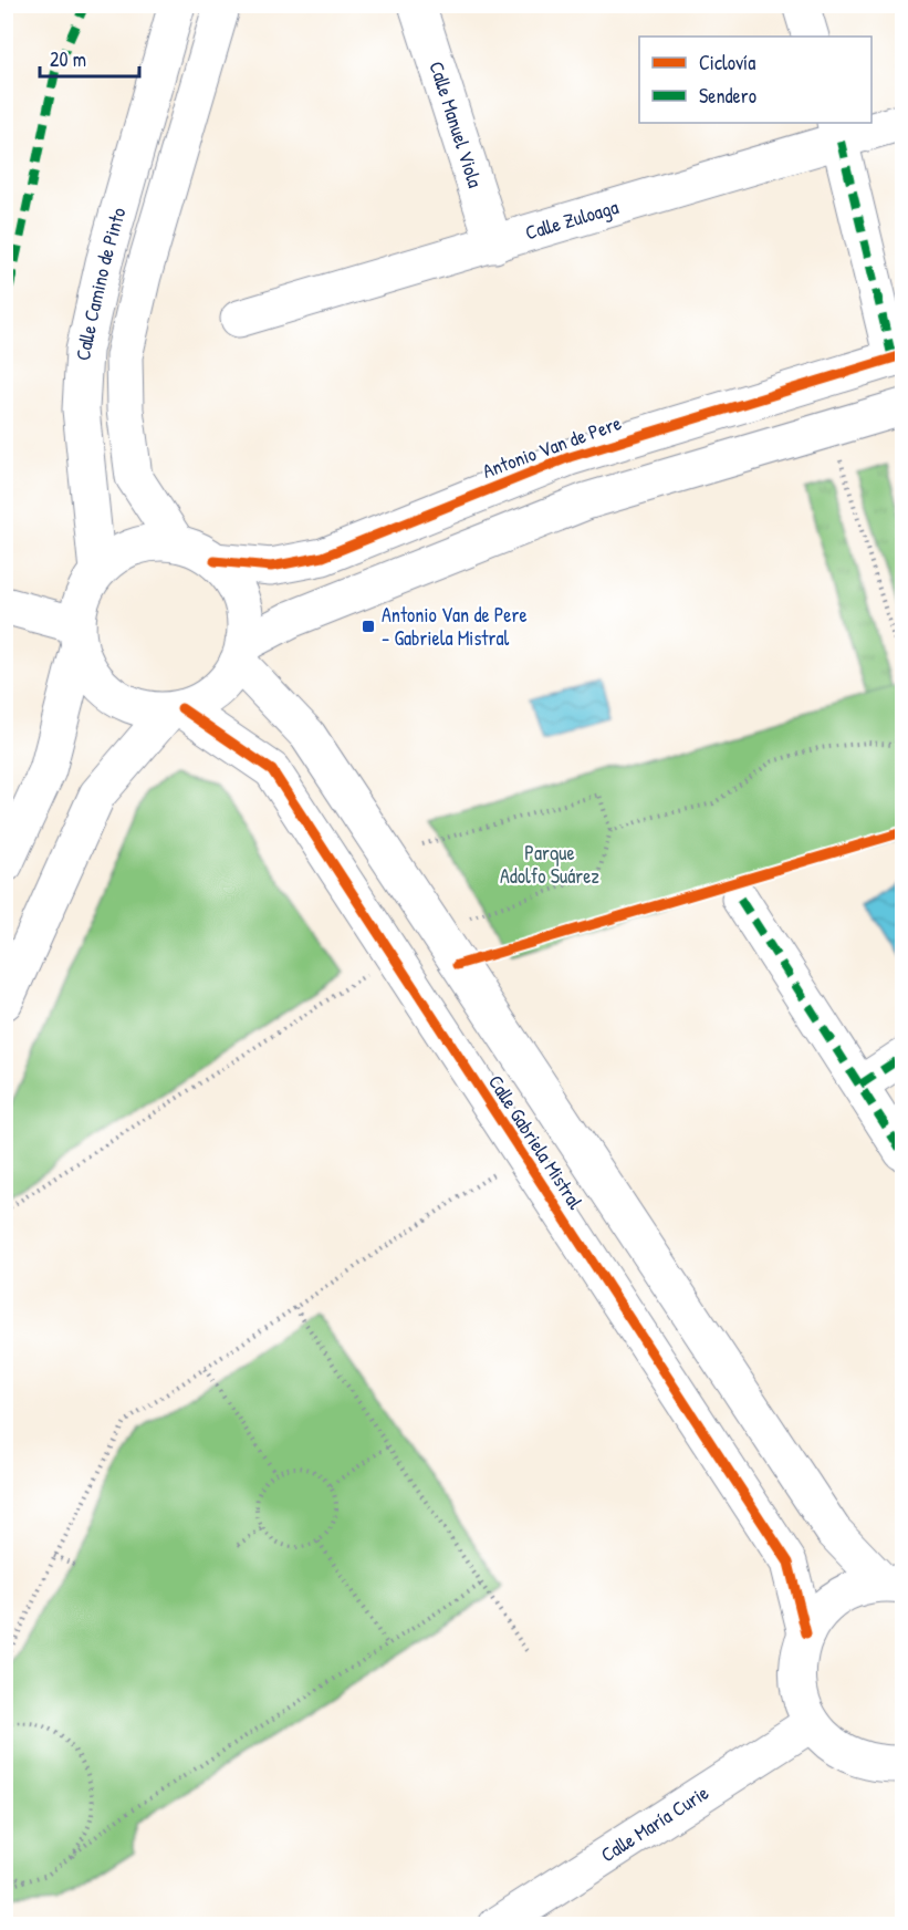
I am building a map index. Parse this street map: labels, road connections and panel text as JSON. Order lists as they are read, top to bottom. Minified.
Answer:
{"streets":{"street":["Calle Manuel Viola","Calle Zuloaga","Calle Camino de Pinto","Antonio Van de Pere","Calle Gabriela Mistral","Calle María Curie"]},"crossings":[["Calle Manuel Viola","Calle Zuloaga"],["Calle Camino de Pinto","Antonio Van de Pere"],["Calle Camino de Pinto","Calle Gabriela Mistral"],["Antonio Van de Pere","Calle Gabriela Mistral"]],"parks":["Parque Adolfo Suárez"],"places":{"transit":["Antonio Van de Pere - Gabriela Mistral"]},"legend":["Ciclovía","Sendero"],"scale_bar":"20 m"}
